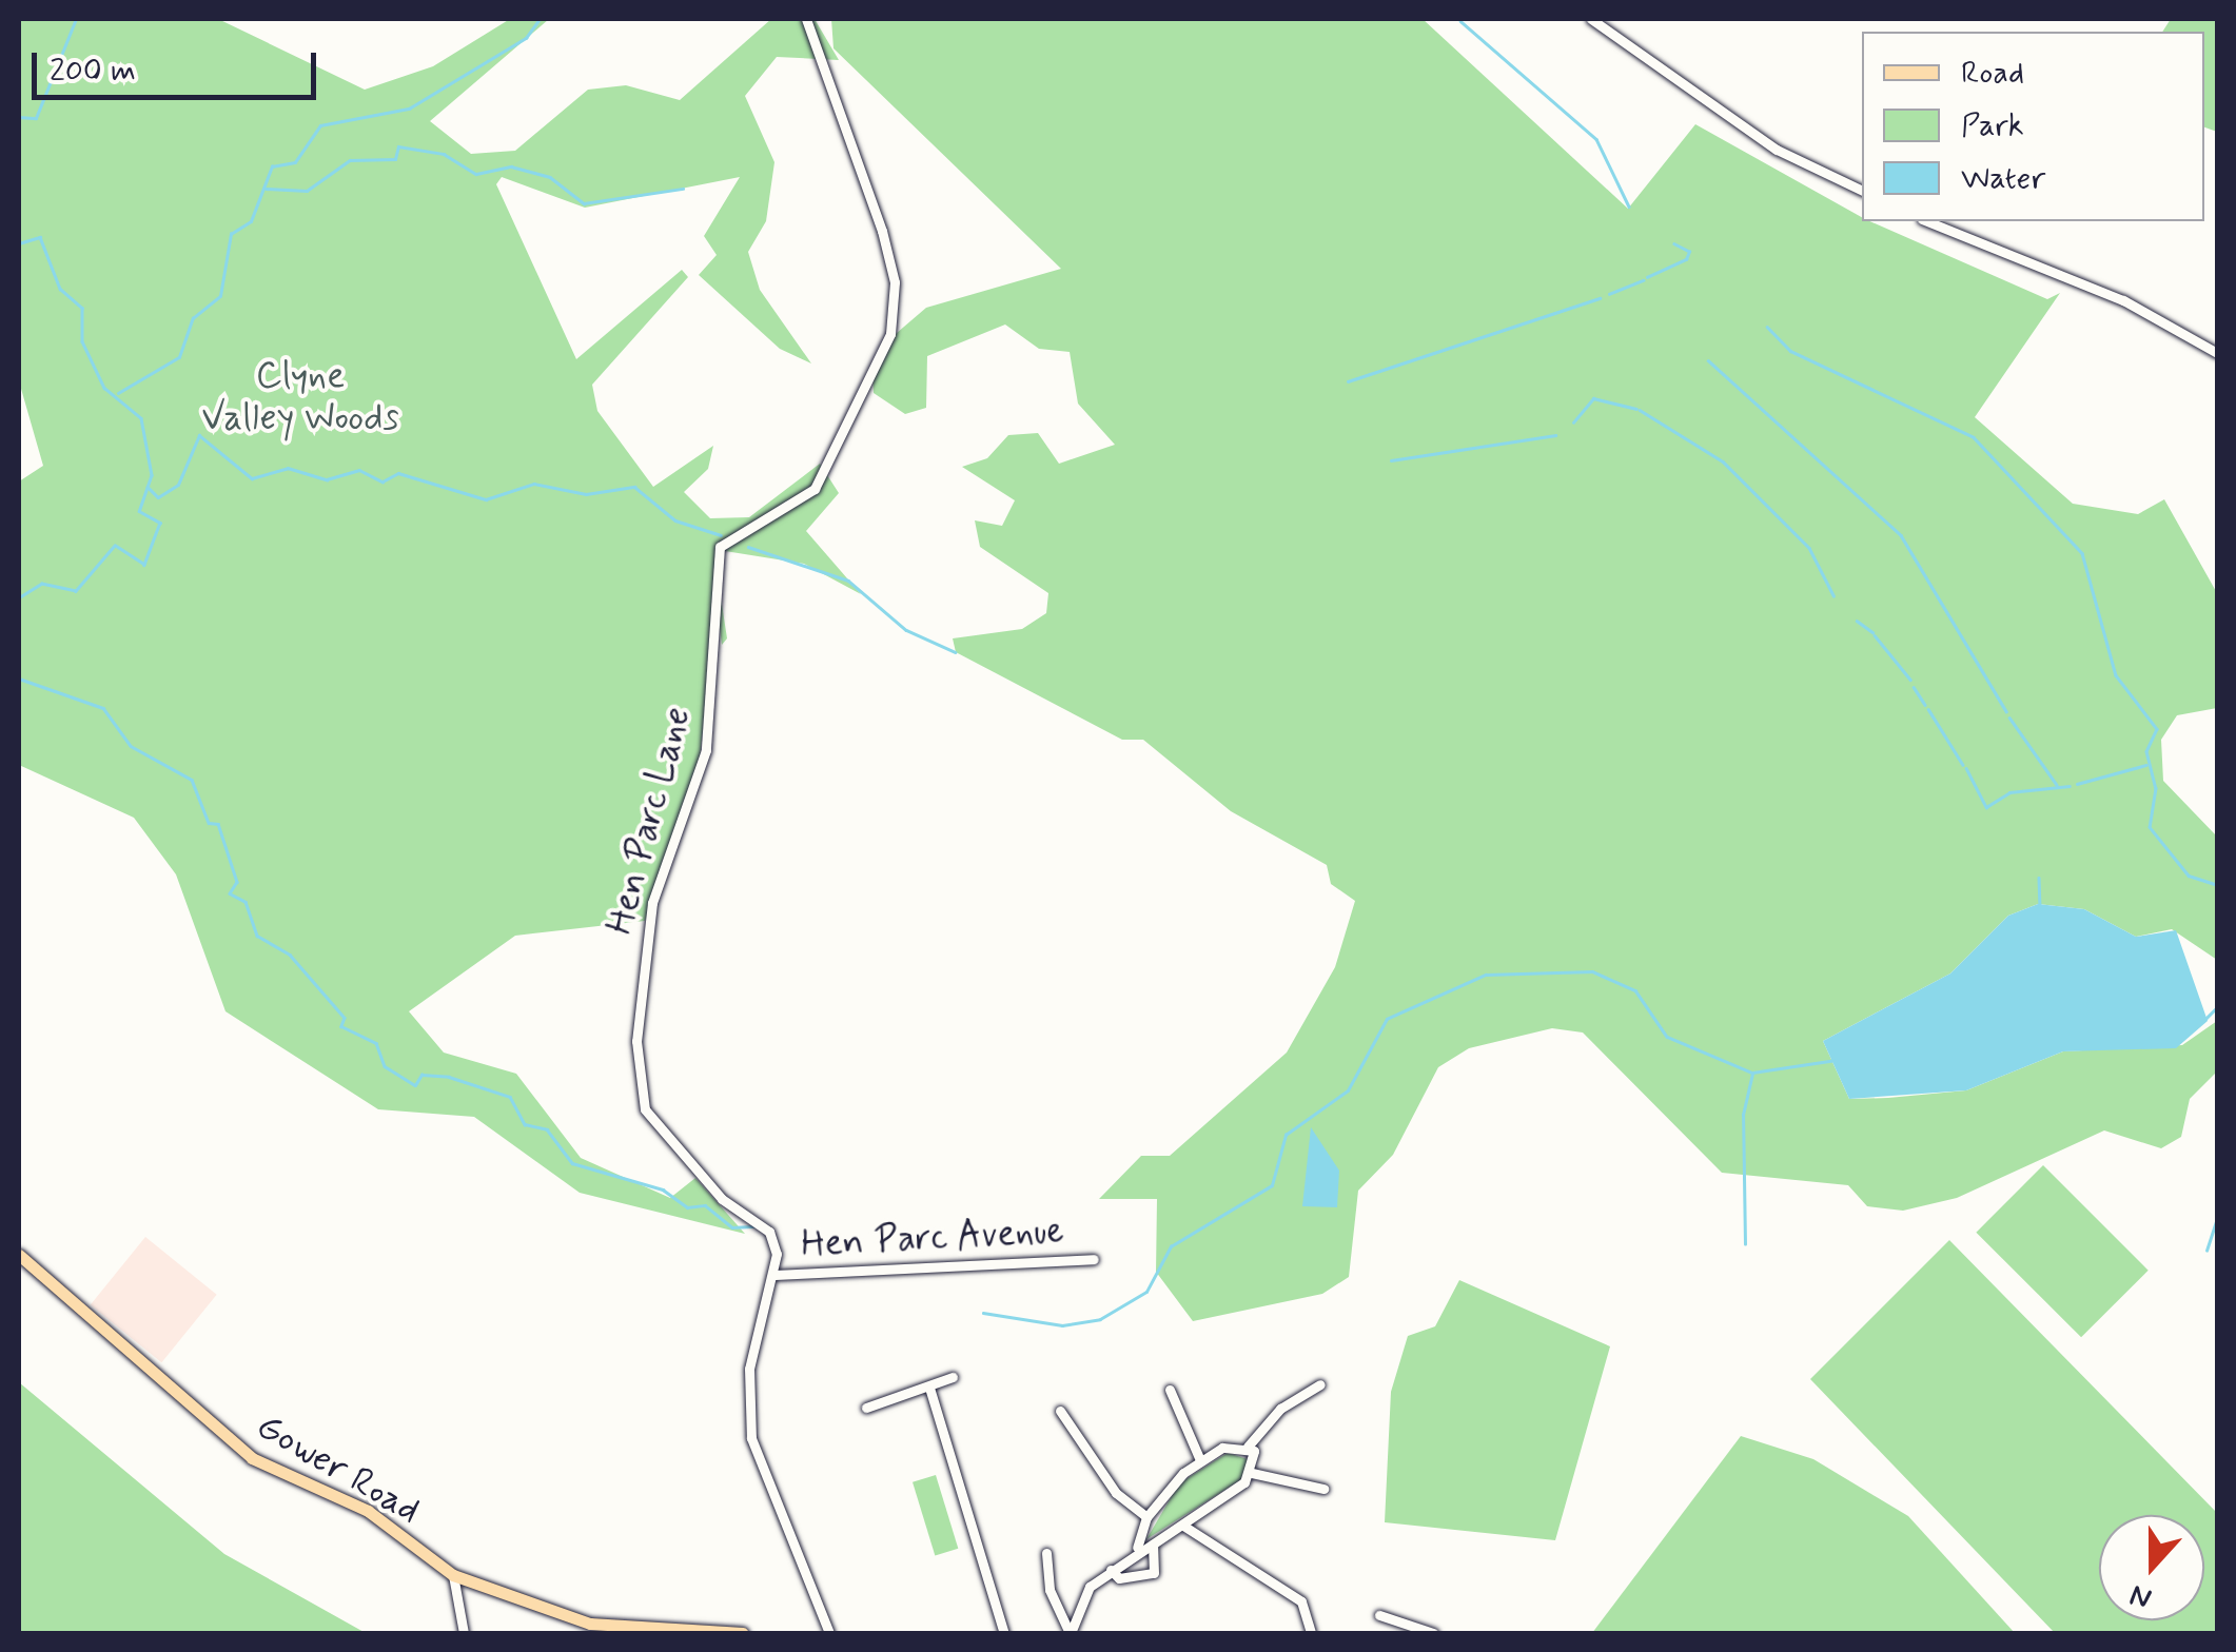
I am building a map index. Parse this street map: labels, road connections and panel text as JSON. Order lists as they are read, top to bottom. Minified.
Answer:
{"streets":{"main road":["Gower Road"],"street":["Hen Parc Lane","Hen Parc Avenue"]},"crossings":[["Hen Parc Lane","Hen Parc Avenue"]],"parks":["Clyne Valley Woods"],"legend":["Road","Park","Water"],"scale_bar":"200 m","north":"bottom"}
